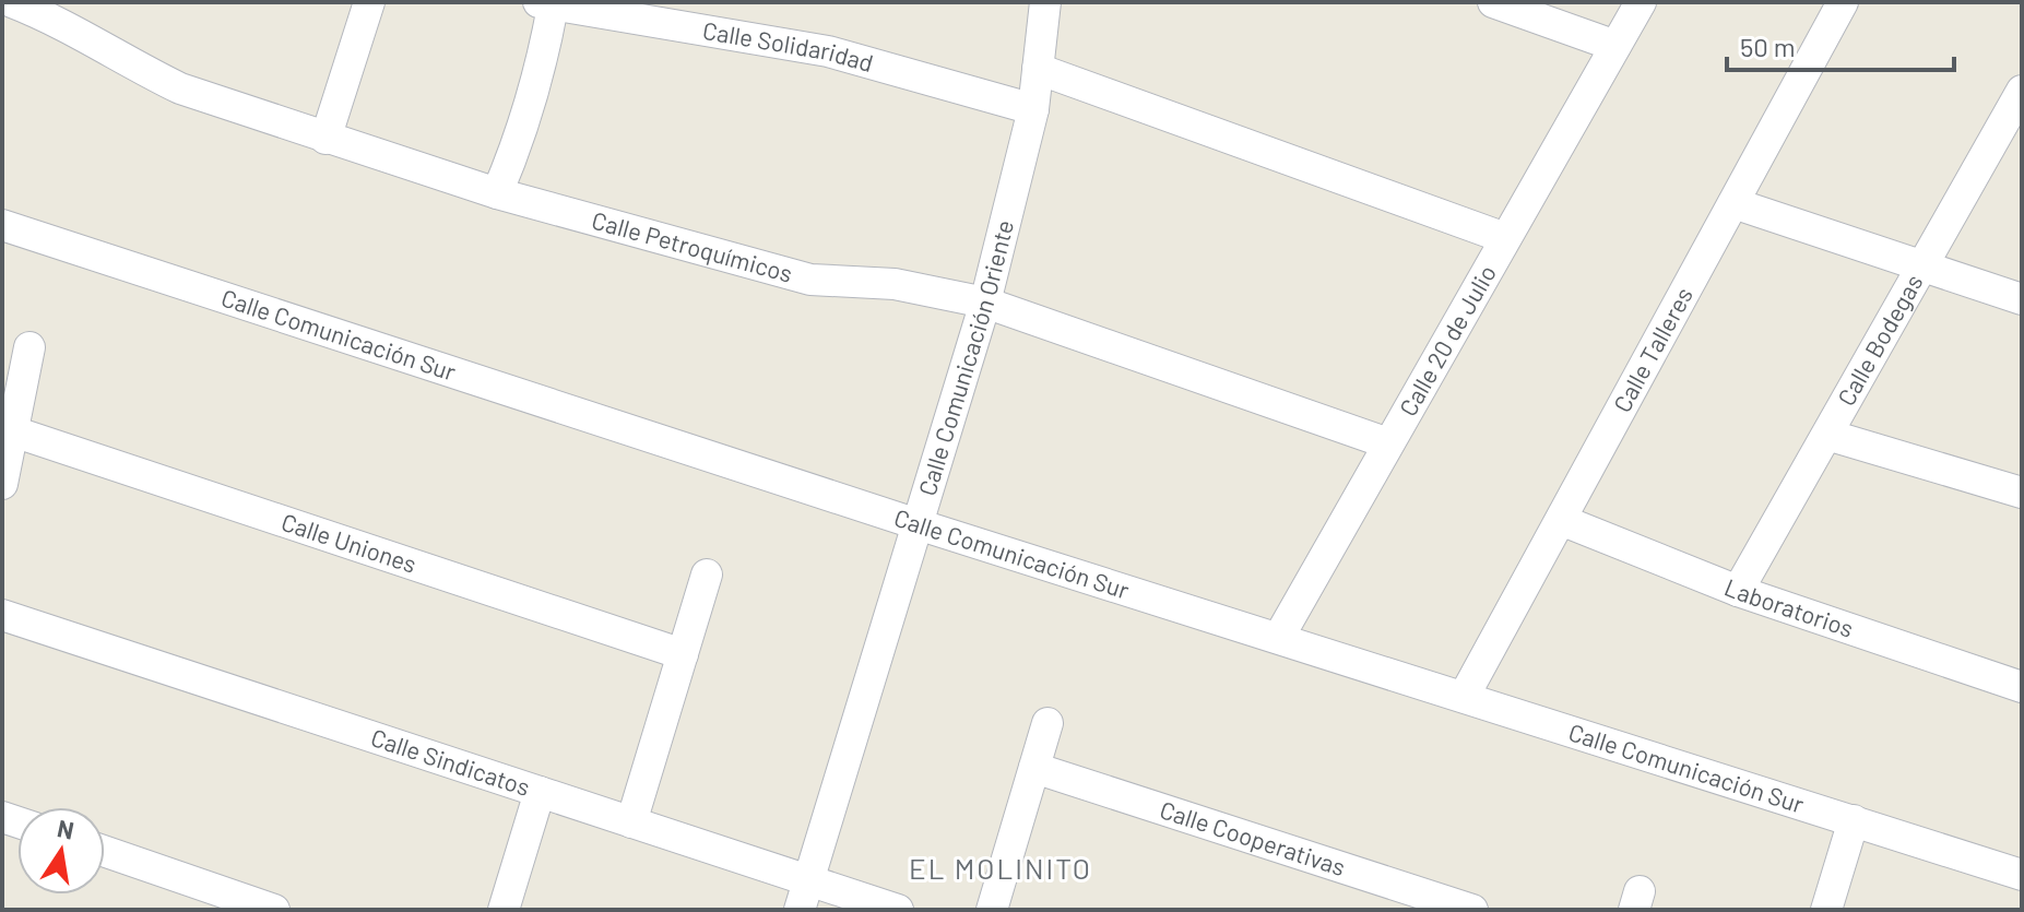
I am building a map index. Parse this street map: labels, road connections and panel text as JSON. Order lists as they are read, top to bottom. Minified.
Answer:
{"streets":{"street":["Calle Solidaridad","Calle Petroquímicos","Calle Comunicación Sur","Calle 20 de Julio","Calle Bodegas","Calle Talleres","Calle Comunicación Oriente","Calle Uniones","Laboratorios","Calle Sindicatos","Calle Cooperativas"]},"crossings":[["Calle Solidaridad","Calle Comunicación Oriente"],["Calle Petroquímicos","Calle 20 de Julio"],["Calle Petroquímicos","Calle Comunicación Oriente"],["Calle Comunicación Sur","Calle 20 de Julio"],["Calle Comunicación Sur","Calle Talleres"],["Calle Comunicación Sur","Calle Comunicación Oriente"],["Calle Bodegas","Laboratorios"],["Calle Talleres","Laboratorios"],["Calle Comunicación Oriente","Calle Sindicatos"]],"districts":["EL MOLINITO"],"scale_bar":"50 m","north":"top"}
